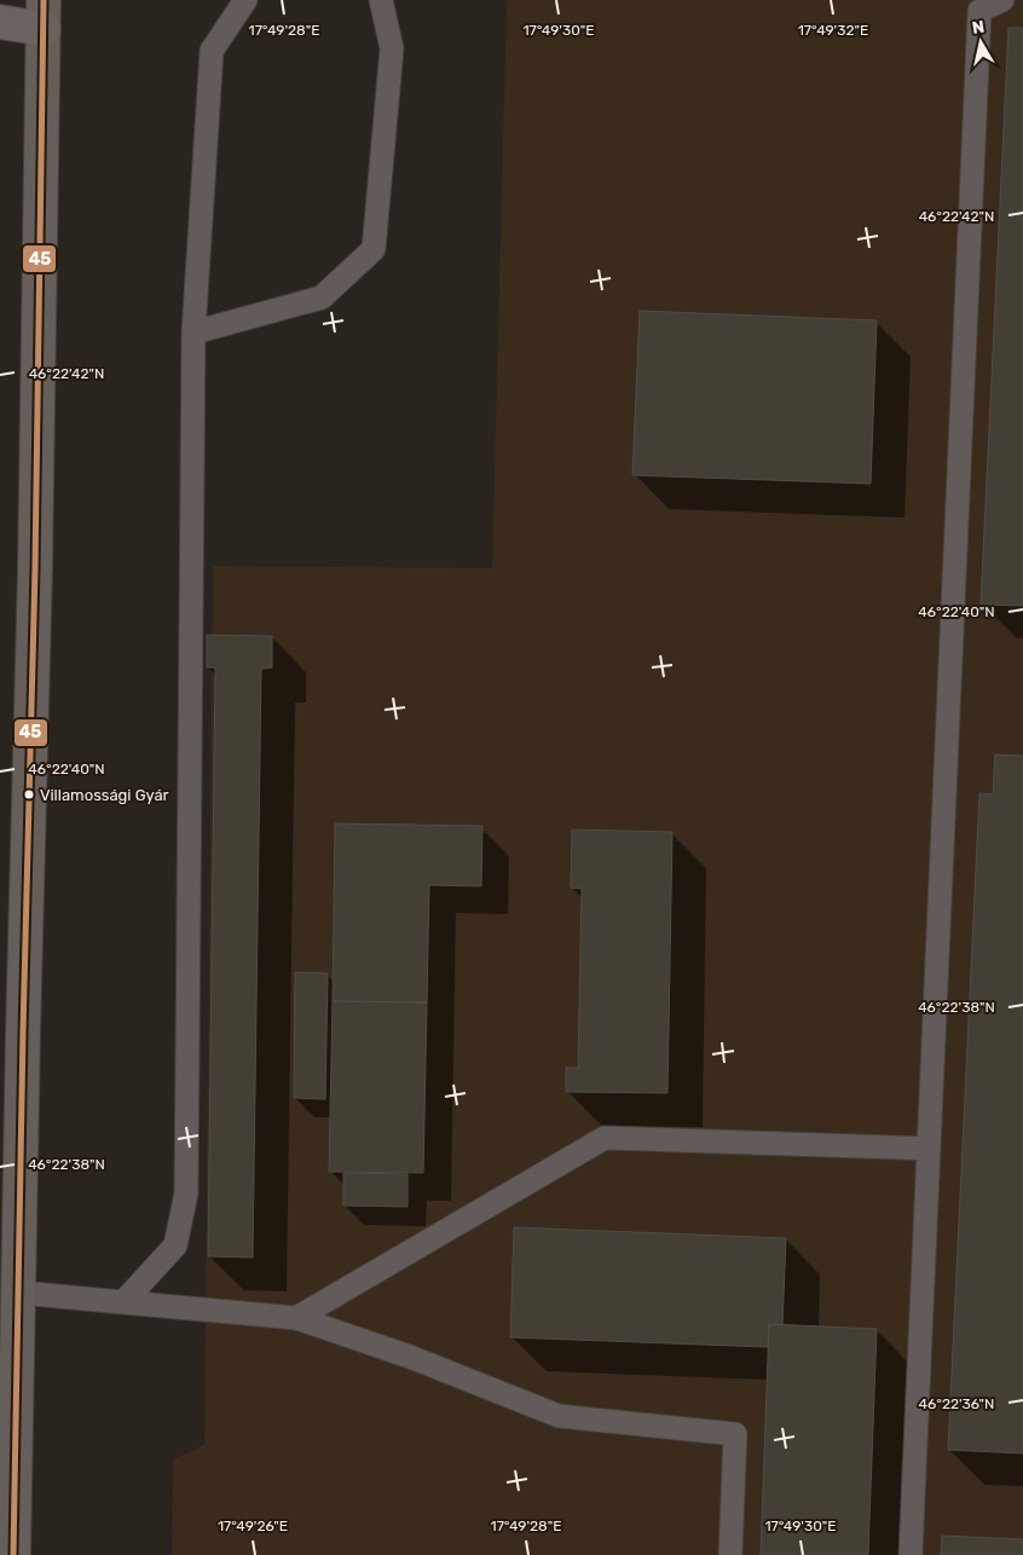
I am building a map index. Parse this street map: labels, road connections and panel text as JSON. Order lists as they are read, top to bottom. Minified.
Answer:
{"places":["Villamossági Gyár"],"lines":["transit line 45"],"north":"top","coordinates":["17°49'28\"E","17°49'30\"E","17°49'32\"E","46°22'42\"N","46°22'40\"N","46°22'38\"N","46°22'36\"N","17°49'26\"E"]}
